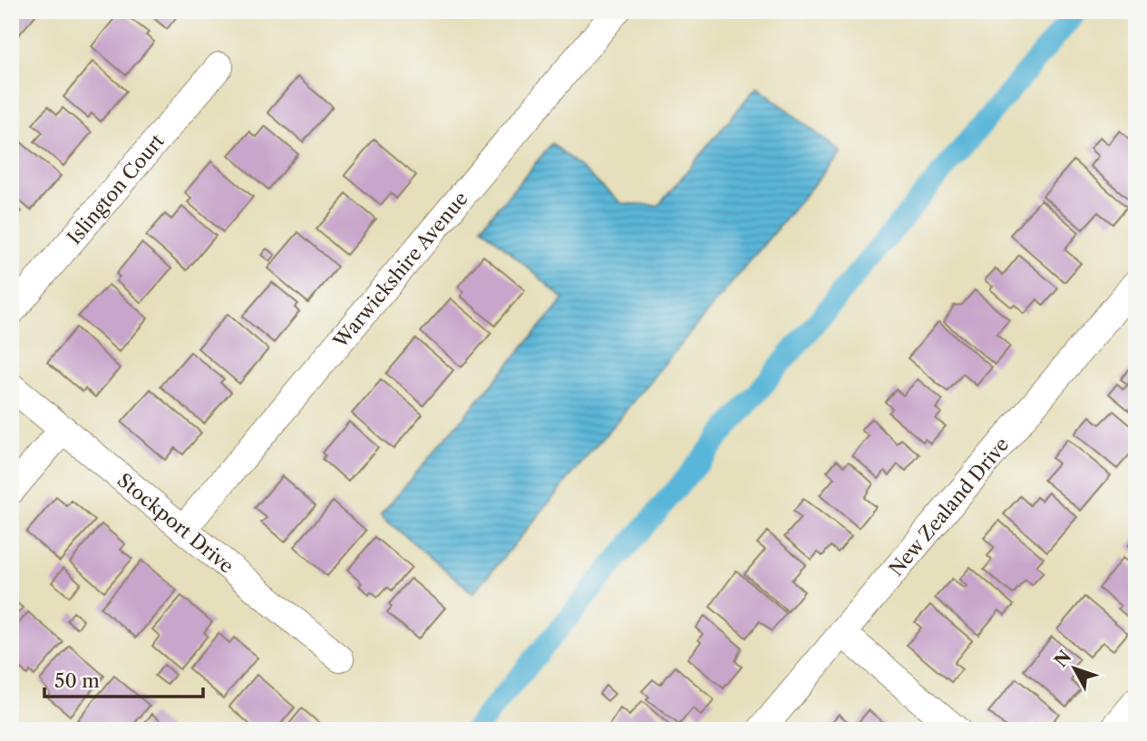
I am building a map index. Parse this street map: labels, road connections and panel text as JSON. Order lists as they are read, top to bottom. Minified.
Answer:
{"streets":{"street":["Islington Court","Warwickshire Avenue","New Zealand Drive","Stockport Drive"]},"crossings":[["Warwickshire Avenue","Stockport Drive"]],"scale_bar":"50 m","north":"top left"}
